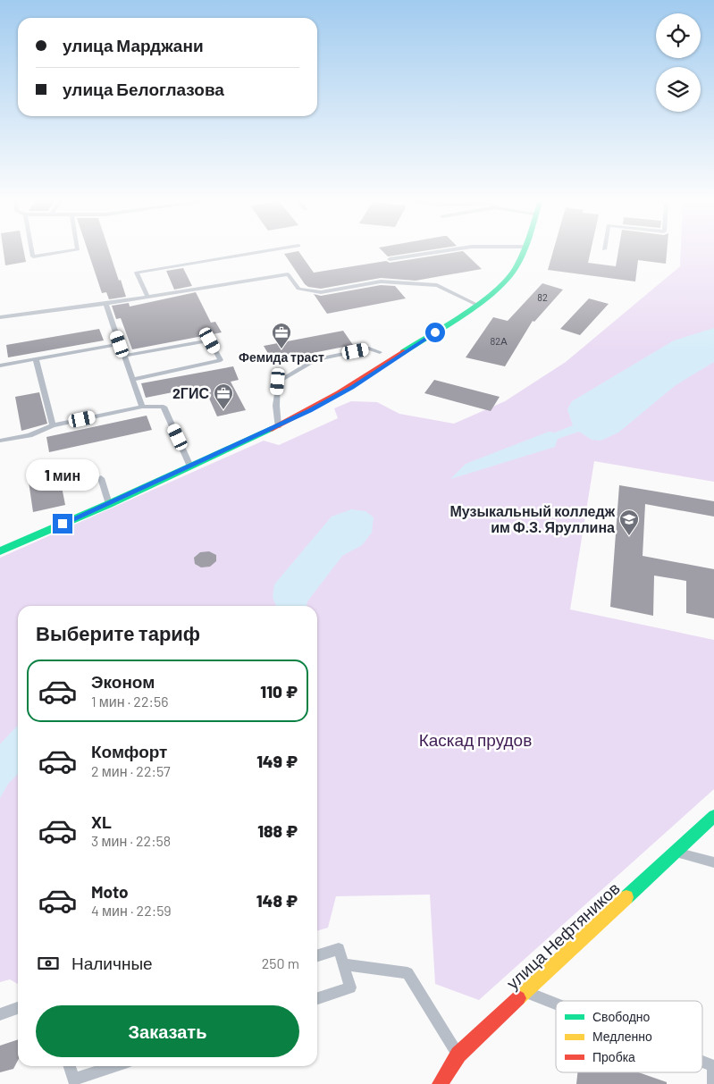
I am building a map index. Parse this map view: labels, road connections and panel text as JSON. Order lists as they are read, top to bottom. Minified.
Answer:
{"streets":{"street":["улица Нефтяников"]},"parks":["Каскад прудов"],"places":{"office":["Фемида траст","2ГИС"],"school or university":["Музыкальный колледж им Ф.З. Яруллина"]},"house_numbers":["82","82А"],"legend":["Свободно","Медленно","Пробка"],"page":{"banner":["улица Марджани","улица Белоглазова"],"bubble":"1 мин","heading":"Выберите тариф","list":[{"name":"Эконом","note":"1 мин · 22:56","value":"110 ₽"},{"name":"Комфорт","note":"2 мин · 22:57","value":"149 ₽"},{"name":"XL","note":"3 мин · 22:58","value":"188 ₽"},{"name":"Moto","note":"4 мин · 22:59","value":"148 ₽"}],"pay":["Наличные","250 m"],"buttons":"Заказать"}}
